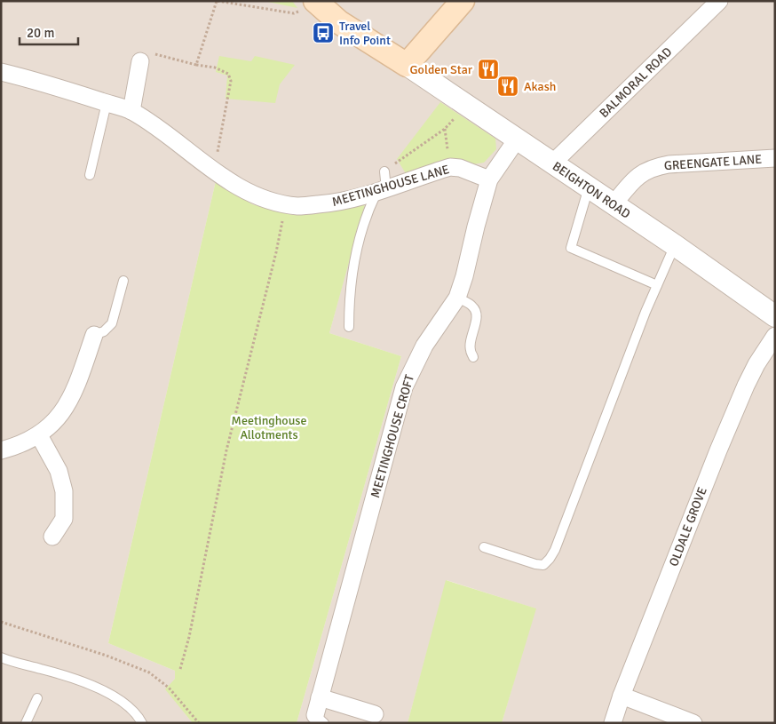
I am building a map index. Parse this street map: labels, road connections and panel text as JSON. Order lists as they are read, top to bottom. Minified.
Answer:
{"streets":{"street":["BALMORAL ROAD","GREENGATE LANE","MEETINGHOUSE LANE","BEIGHTON ROAD","MEETINGHOUSE CROFT","OLDALE GROVE"]},"crossings":[["BALMORAL ROAD","BEIGHTON ROAD"],["GREENGATE LANE","BEIGHTON ROAD"],["MEETINGHOUSE LANE","MEETINGHOUSE CROFT"],["BEIGHTON ROAD","MEETINGHOUSE CROFT"]],"parks":["Meetinghouse Allotments"],"places":{"bus stop":["Travel Info Point"],"restaurant":["Golden Star","Akash"]},"scale_bar":"20 m"}
